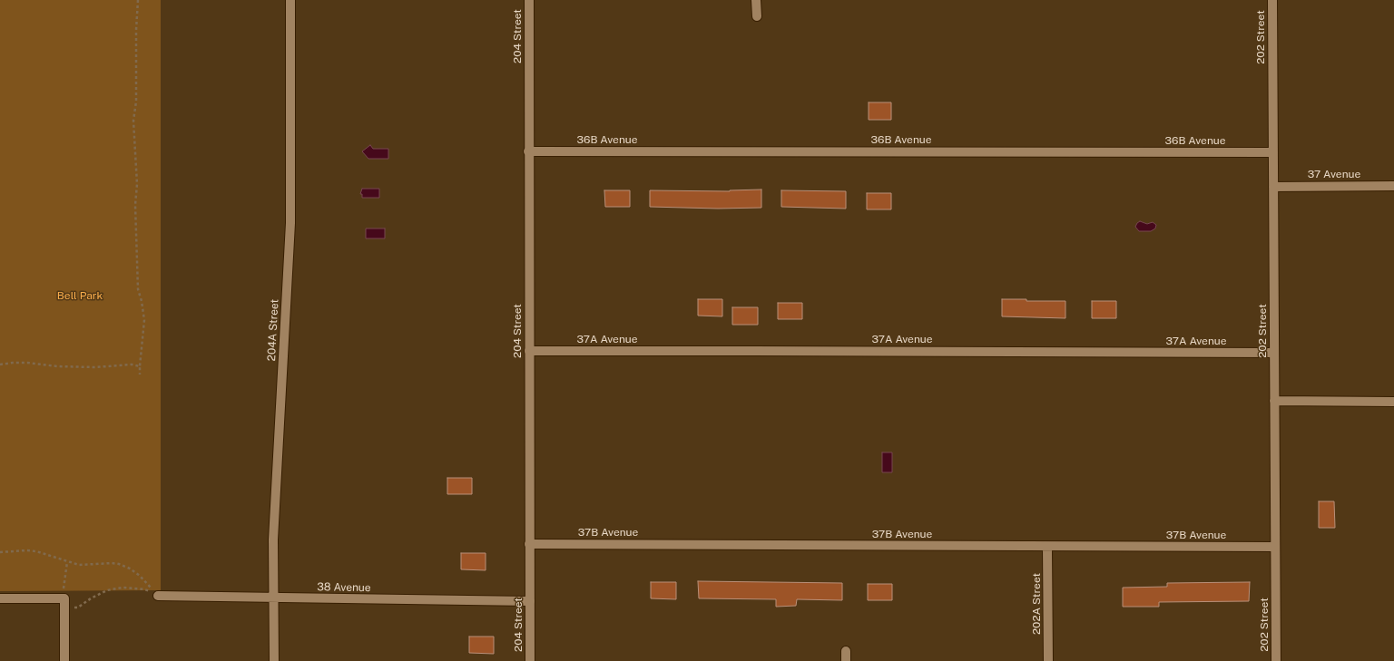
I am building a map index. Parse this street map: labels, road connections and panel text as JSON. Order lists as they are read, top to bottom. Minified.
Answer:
{"streets":{"street":["204 Street","202 Street","36B Avenue","37 Avenue","204A Street","37A Avenue","37B Avenue","38 Avenue","202A Street"]},"crossings":[["204 Street","36B Avenue"],["204 Street","37A Avenue"],["204 Street","37B Avenue"],["204 Street","38 Avenue"],["202 Street","36B Avenue"],["202 Street","37 Avenue"],["202 Street","37A Avenue"],["202 Street","37B Avenue"],["204A Street","38 Avenue"],["37B Avenue","202A Street"]],"parks":["Bell Park"]}
